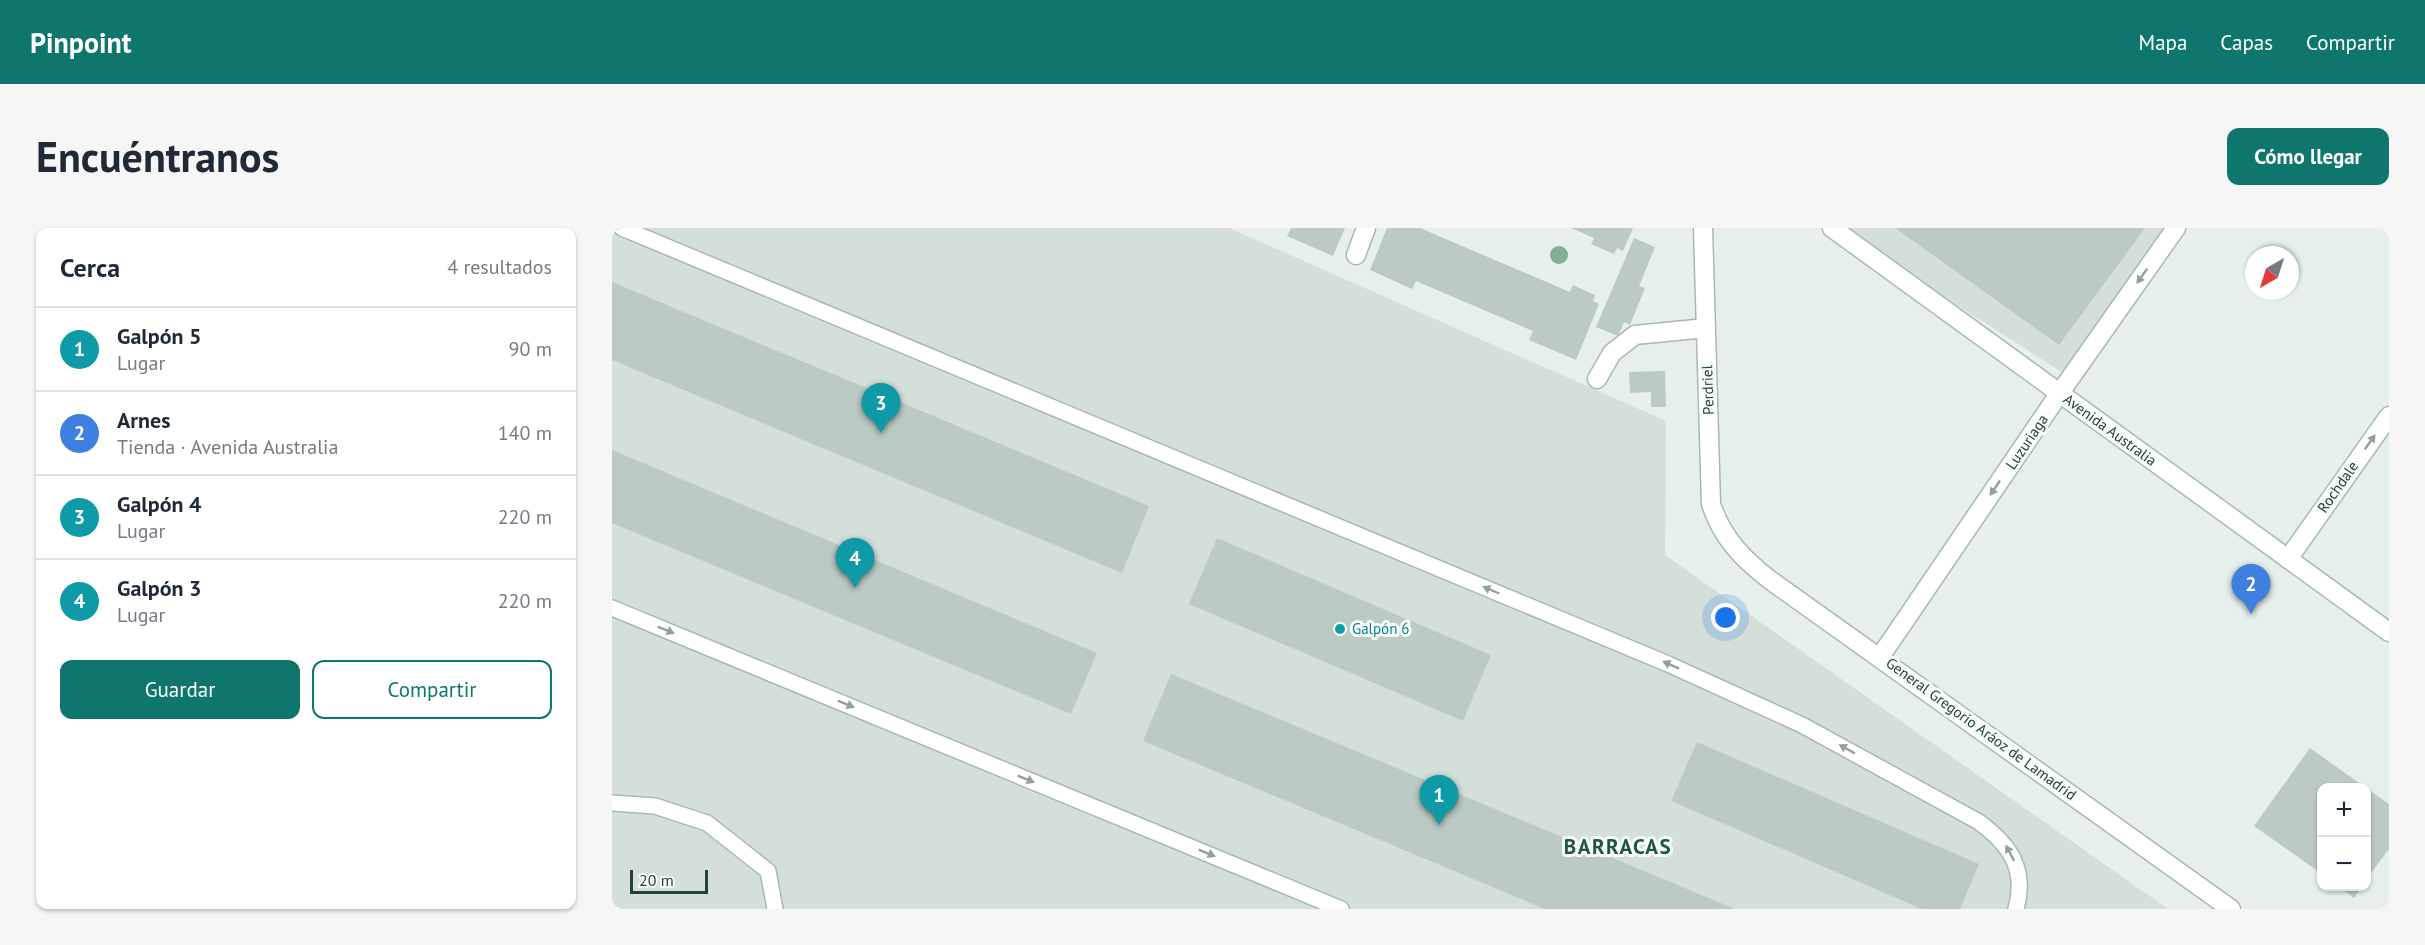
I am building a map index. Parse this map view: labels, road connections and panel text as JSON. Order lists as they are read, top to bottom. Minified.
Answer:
{"streets":{"street":["Perdriel","Avenida Australia","Luzuriaga","Rochdale","General Gregorio Aráoz de Lamadrid"]},"crossings":[["Perdriel","General Gregorio Aráoz de Lamadrid"],["Avenida Australia","Luzuriaga"],["Avenida Australia","Rochdale"],["Luzuriaga","General Gregorio Aráoz de Lamadrid"]],"one_way":["Luzuriaga","Rochdale"],"districts":["BARRACAS"],"places":["Galpón 6"],"scale_bar":"20 m","north":"bottom left","page":{"header":"Pinpoint","nav":["Mapa","Capas","Compartir"],"buttons":["Cómo llegar",["Guardar","Compartir"]],"title":"Encuéntranos","heading":["Cerca","4 resultados"],"list":[{"mark":"1","name":"Galpón 5","note":"Lugar","value":"90 m"},{"mark":"2","name":"Arnes","note":"Tienda · Avenida Australia","value":"140 m"},{"mark":"3","name":"Galpón 4","note":"Lugar","value":"220 m"},{"mark":"4","name":"Galpón 3","note":"Lugar","value":"220 m"}],"pins":["3","4","2","1"],"map_buttons":["+","−"],"scale":"20 m"}}
